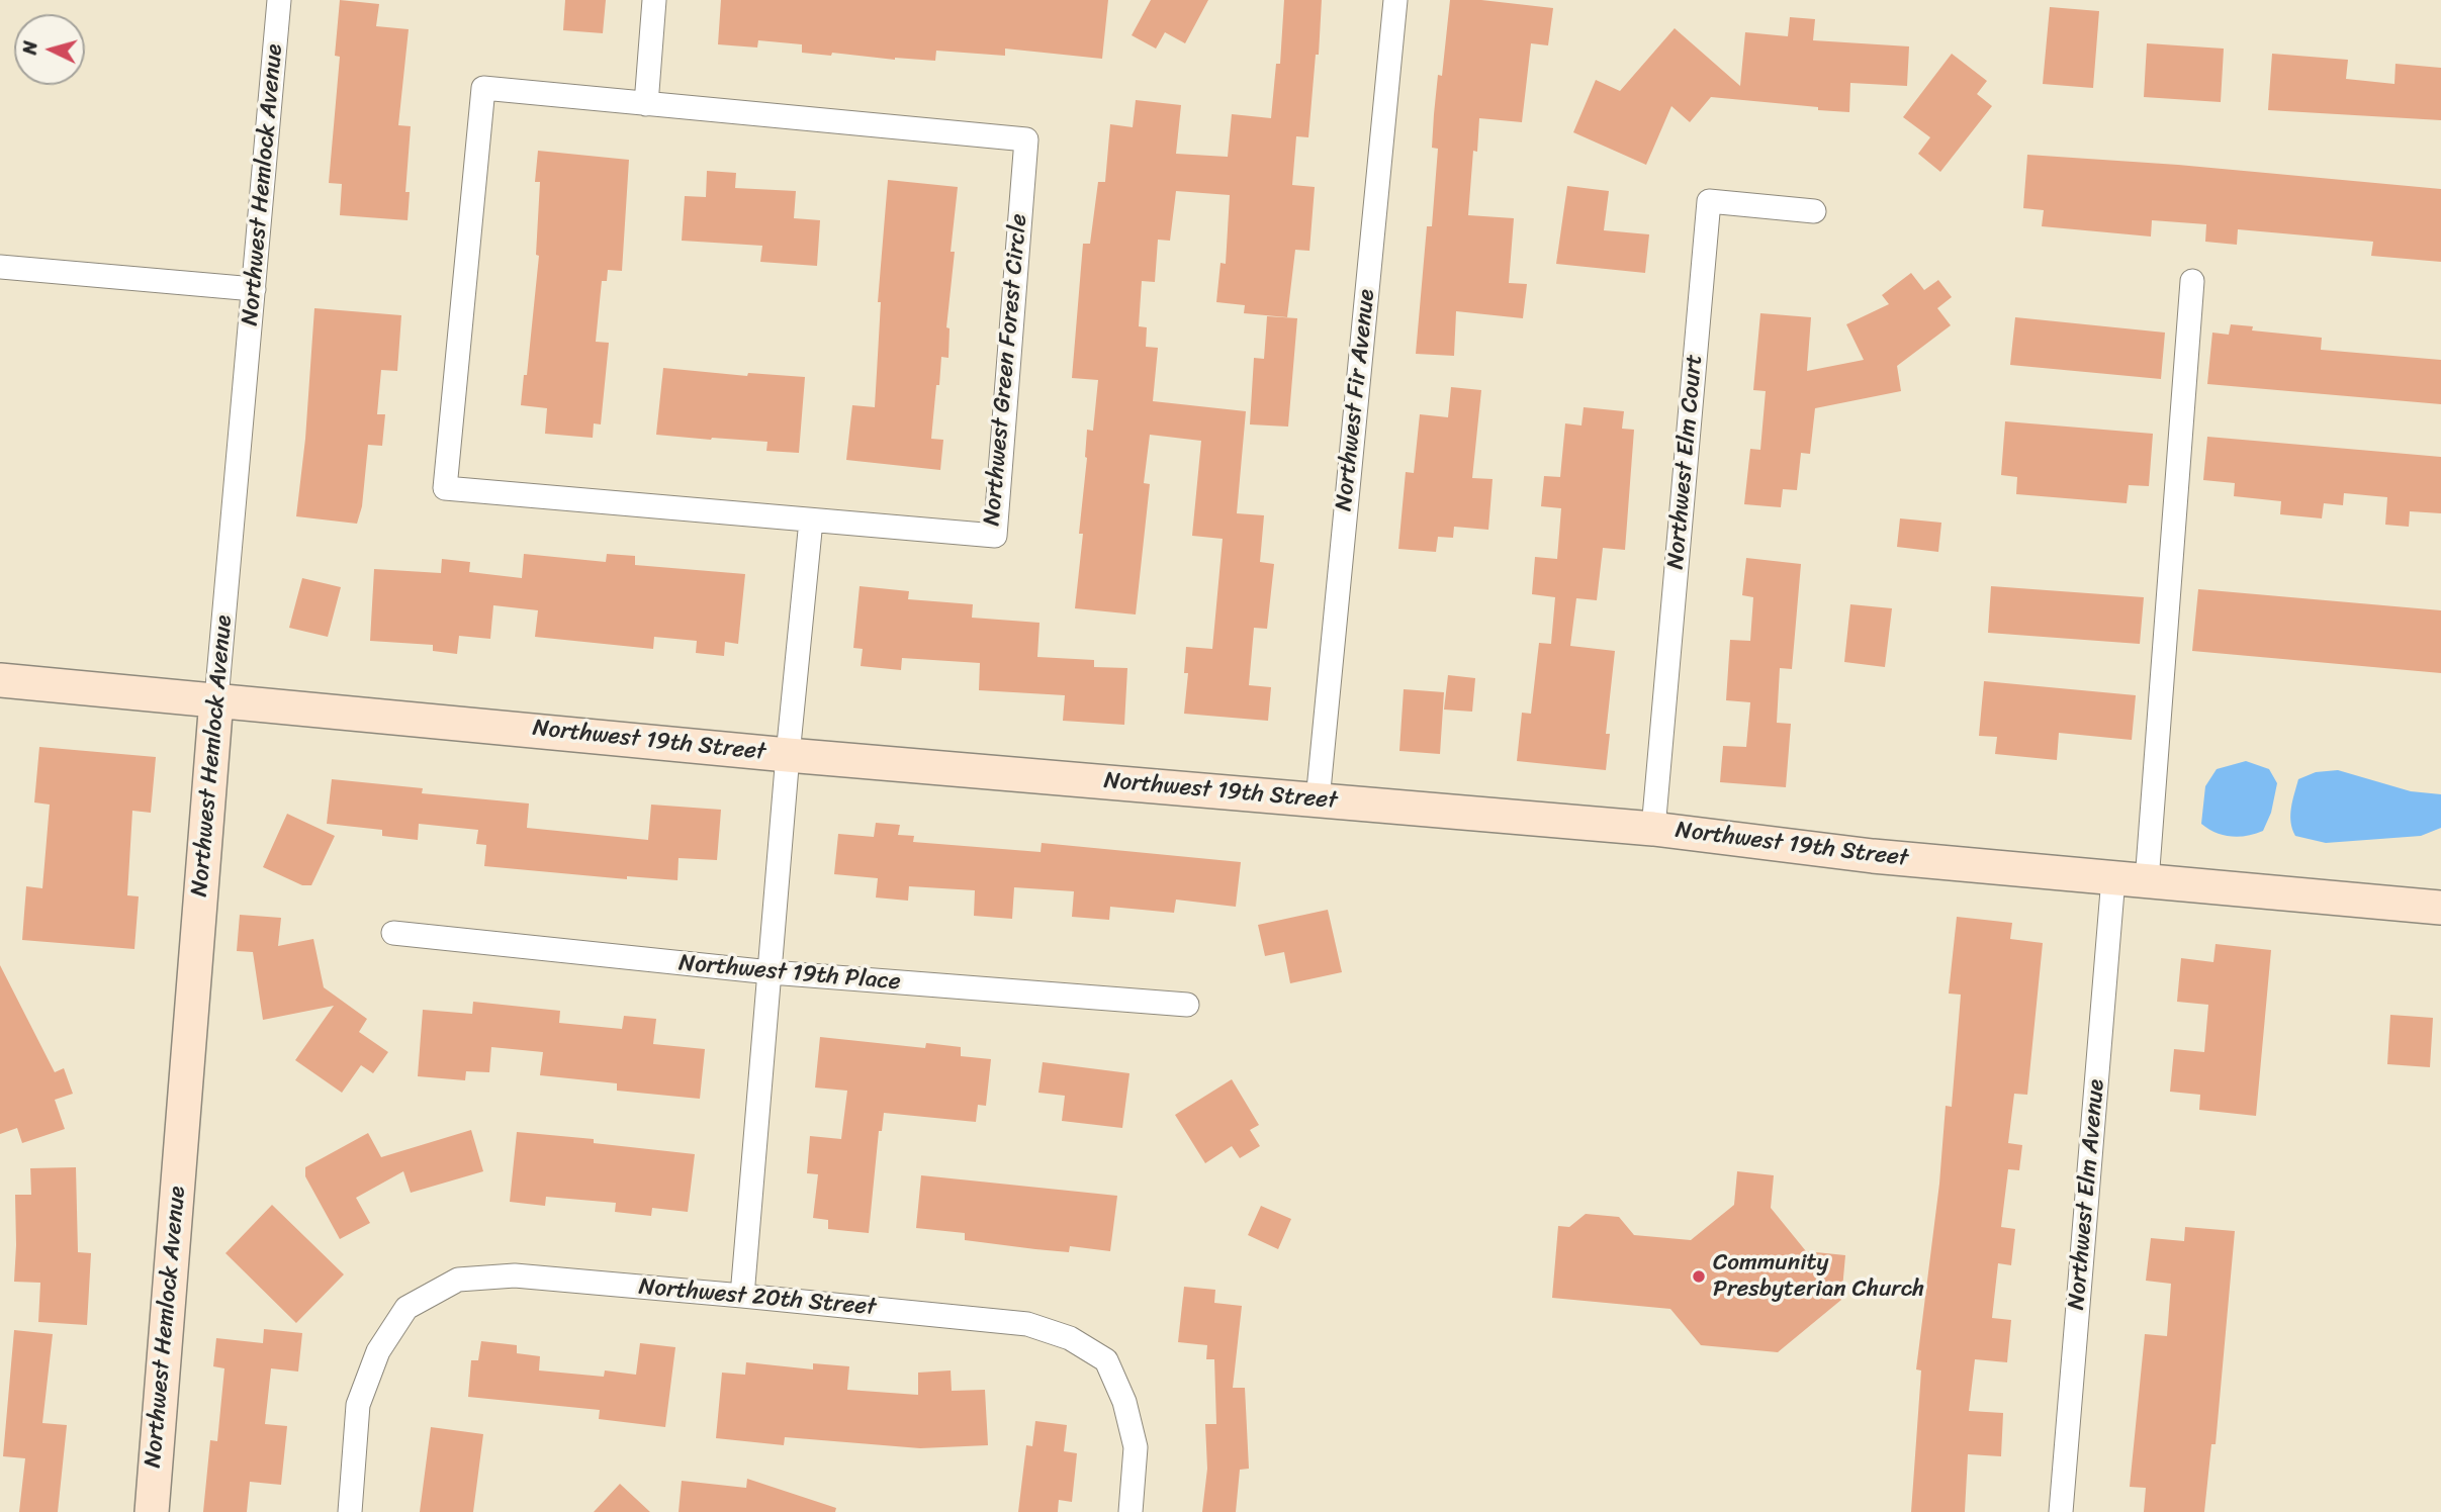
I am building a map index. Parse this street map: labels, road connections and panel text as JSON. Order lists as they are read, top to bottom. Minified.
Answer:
{"streets":{"main road":["Northwest Hemlock Avenue","Northwest 19th Street"],"street":["Northwest Green Forest Circle","Northwest Fir Avenue","Northwest Elm Court","Northwest 19th Place","Northwest Elm Avenue","Northwest 20th Street"]},"crossings":[["Northwest Hemlock Avenue","Northwest 19th Street"],["Northwest Fir Avenue","Northwest 19th Street"],["Northwest Elm Court","Northwest 19th Street"],["Northwest 19th Street","Northwest Elm Avenue"]],"places":["Community Presbyterian Church"],"north":"left"}
